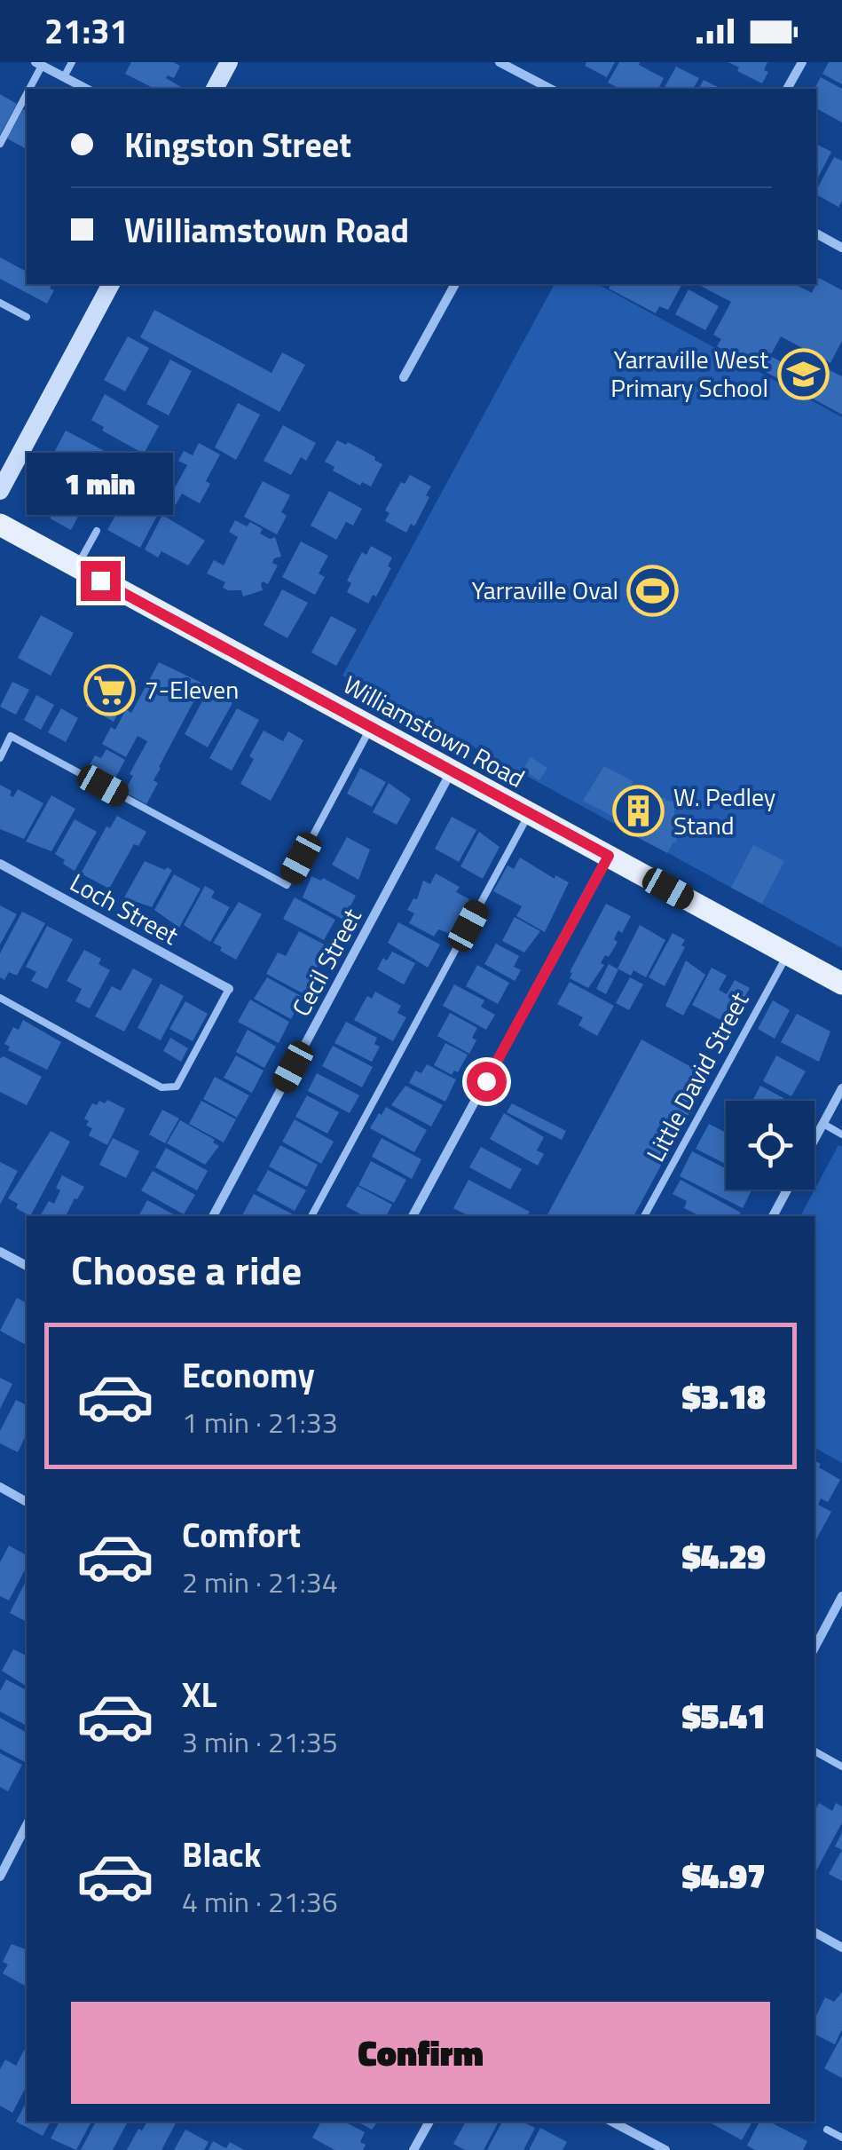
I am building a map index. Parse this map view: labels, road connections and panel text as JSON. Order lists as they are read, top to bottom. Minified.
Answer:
{"streets":{"main road":["Williamstown Road"],"street":["Loch Street","Cecil Street"],"lane":["Little David Street"]},"crossings":[["Williamstown Road","Cecil Street"],["Williamstown Road","Little David Street"]],"places":{"school or university":["Yarraville West Primary School"],"sports":["Yarraville Oval"],"supermarket":["7-Eleven"],"building":["W. Pedley Stand"]},"page":{"status":"21:31","banner":["Kingston Street","Williamstown Road"],"bubble":"1 min","heading":"Choose a ride","list":[{"name":"Economy","note":"1 min · 21:33","value":"$3.18"},{"name":"Comfort","note":"2 min · 21:34","value":"$4.29"},{"name":"XL","note":"3 min · 21:35","value":"$5.41"},{"name":"Black","note":"4 min · 21:36","value":"$4.97"}],"buttons":"Confirm"}}
